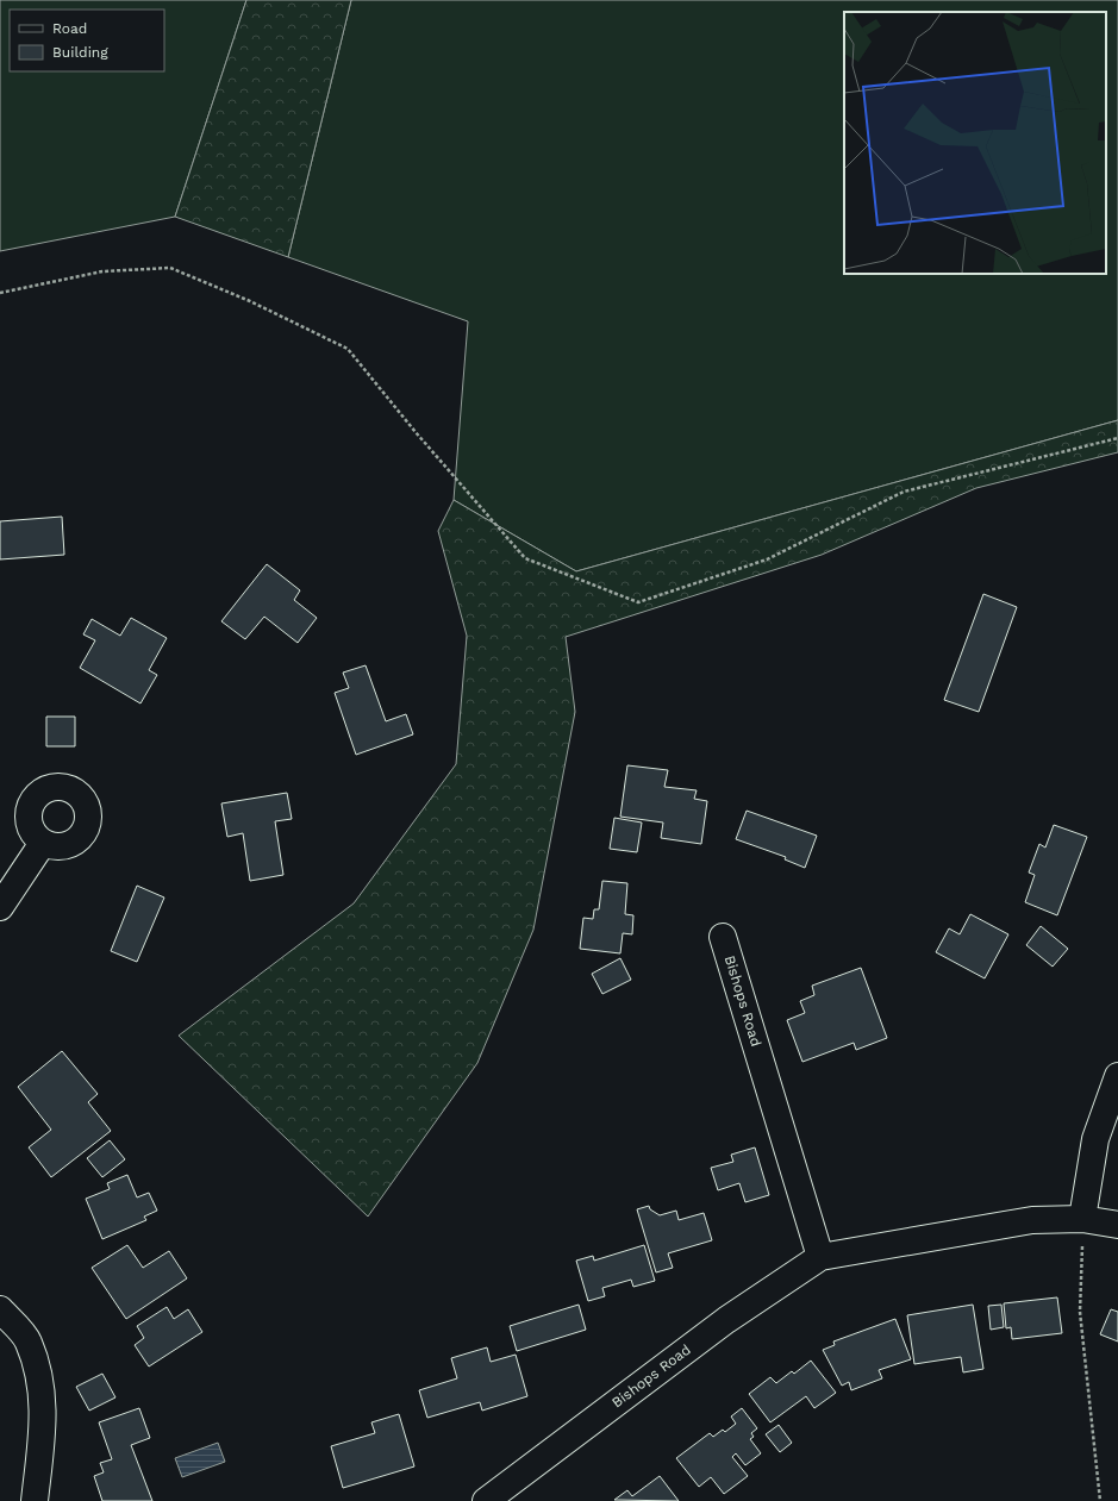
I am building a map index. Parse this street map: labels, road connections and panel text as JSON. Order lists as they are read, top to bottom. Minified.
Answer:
{"streets":{"street":["Bishops Road"]},"legend":["Road","Building"]}
